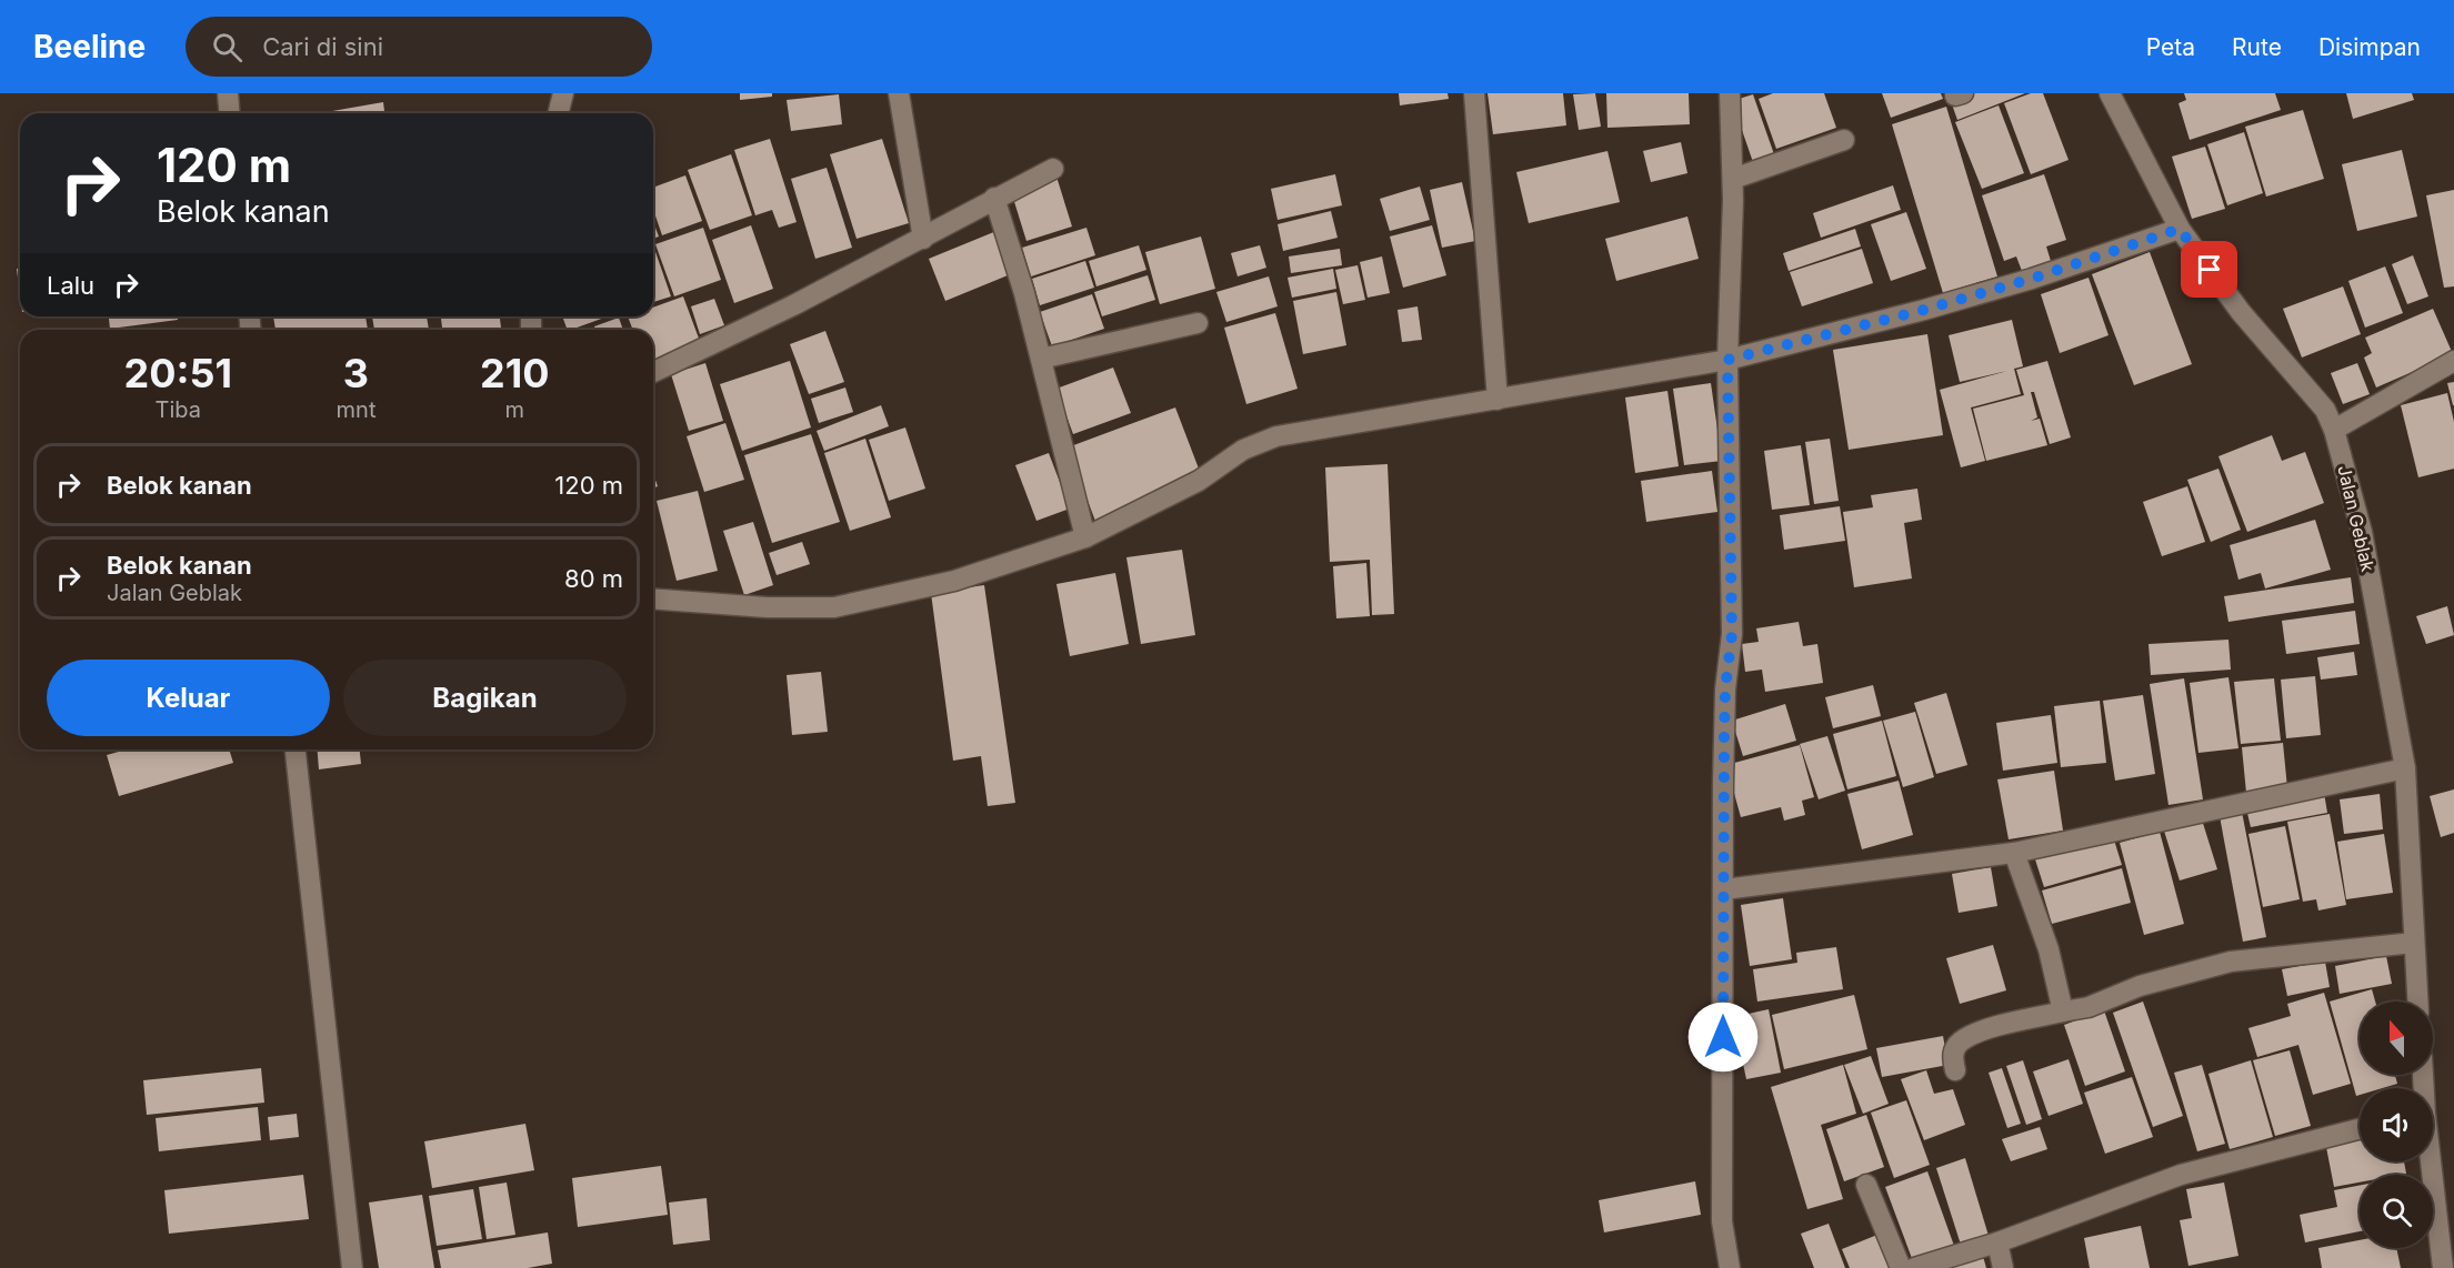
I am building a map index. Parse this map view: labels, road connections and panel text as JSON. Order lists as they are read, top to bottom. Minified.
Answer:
{"streets":{"street":["Jalan Geblak"]},"north":"top","page":{"header":"Beeline","search":"Cari di sini","nav":["Peta","Rute","Disimpan"],"turn":["120 m","Belok kanan"],"then":"Lalu","eta":["20:51","Tiba","3","mnt","210","m"],"list":[{"name":"Belok kanan","value":"120 m"},{"name":"Belok kanan","note":"Jalan Geblak","value":"80 m"}],"buttons":["Keluar","Bagikan"]}}
